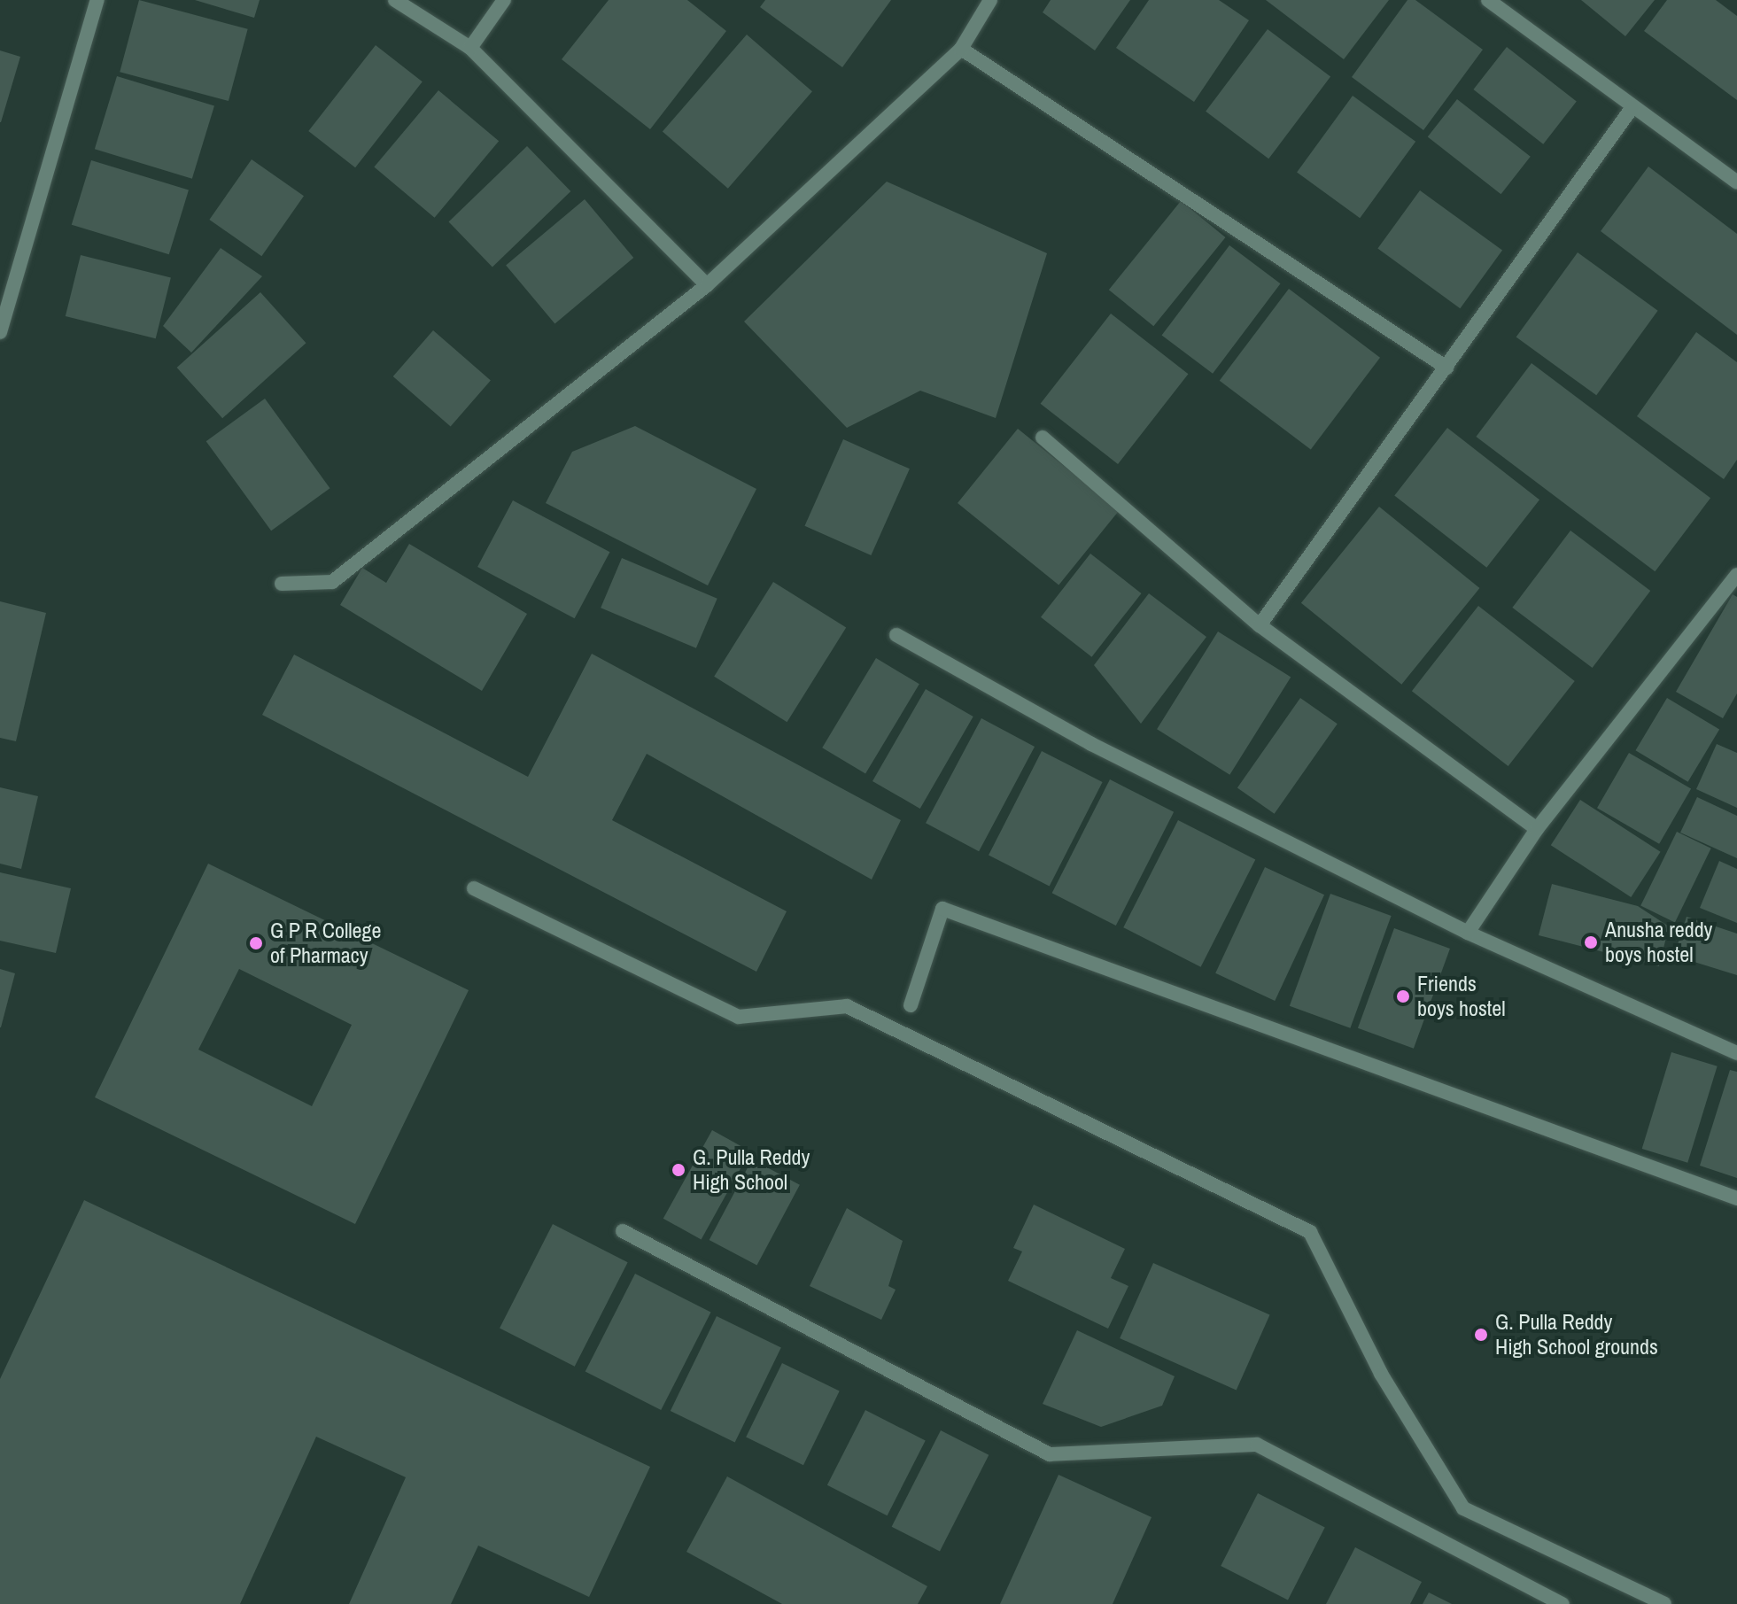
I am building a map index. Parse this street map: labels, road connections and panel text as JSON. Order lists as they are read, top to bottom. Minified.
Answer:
{"places":["Anusha reddy boys hostel","G P R College of Pharmacy","Friends boys hostel","G. Pulla Reddy High School","G. Pulla Reddy High School grounds"]}
